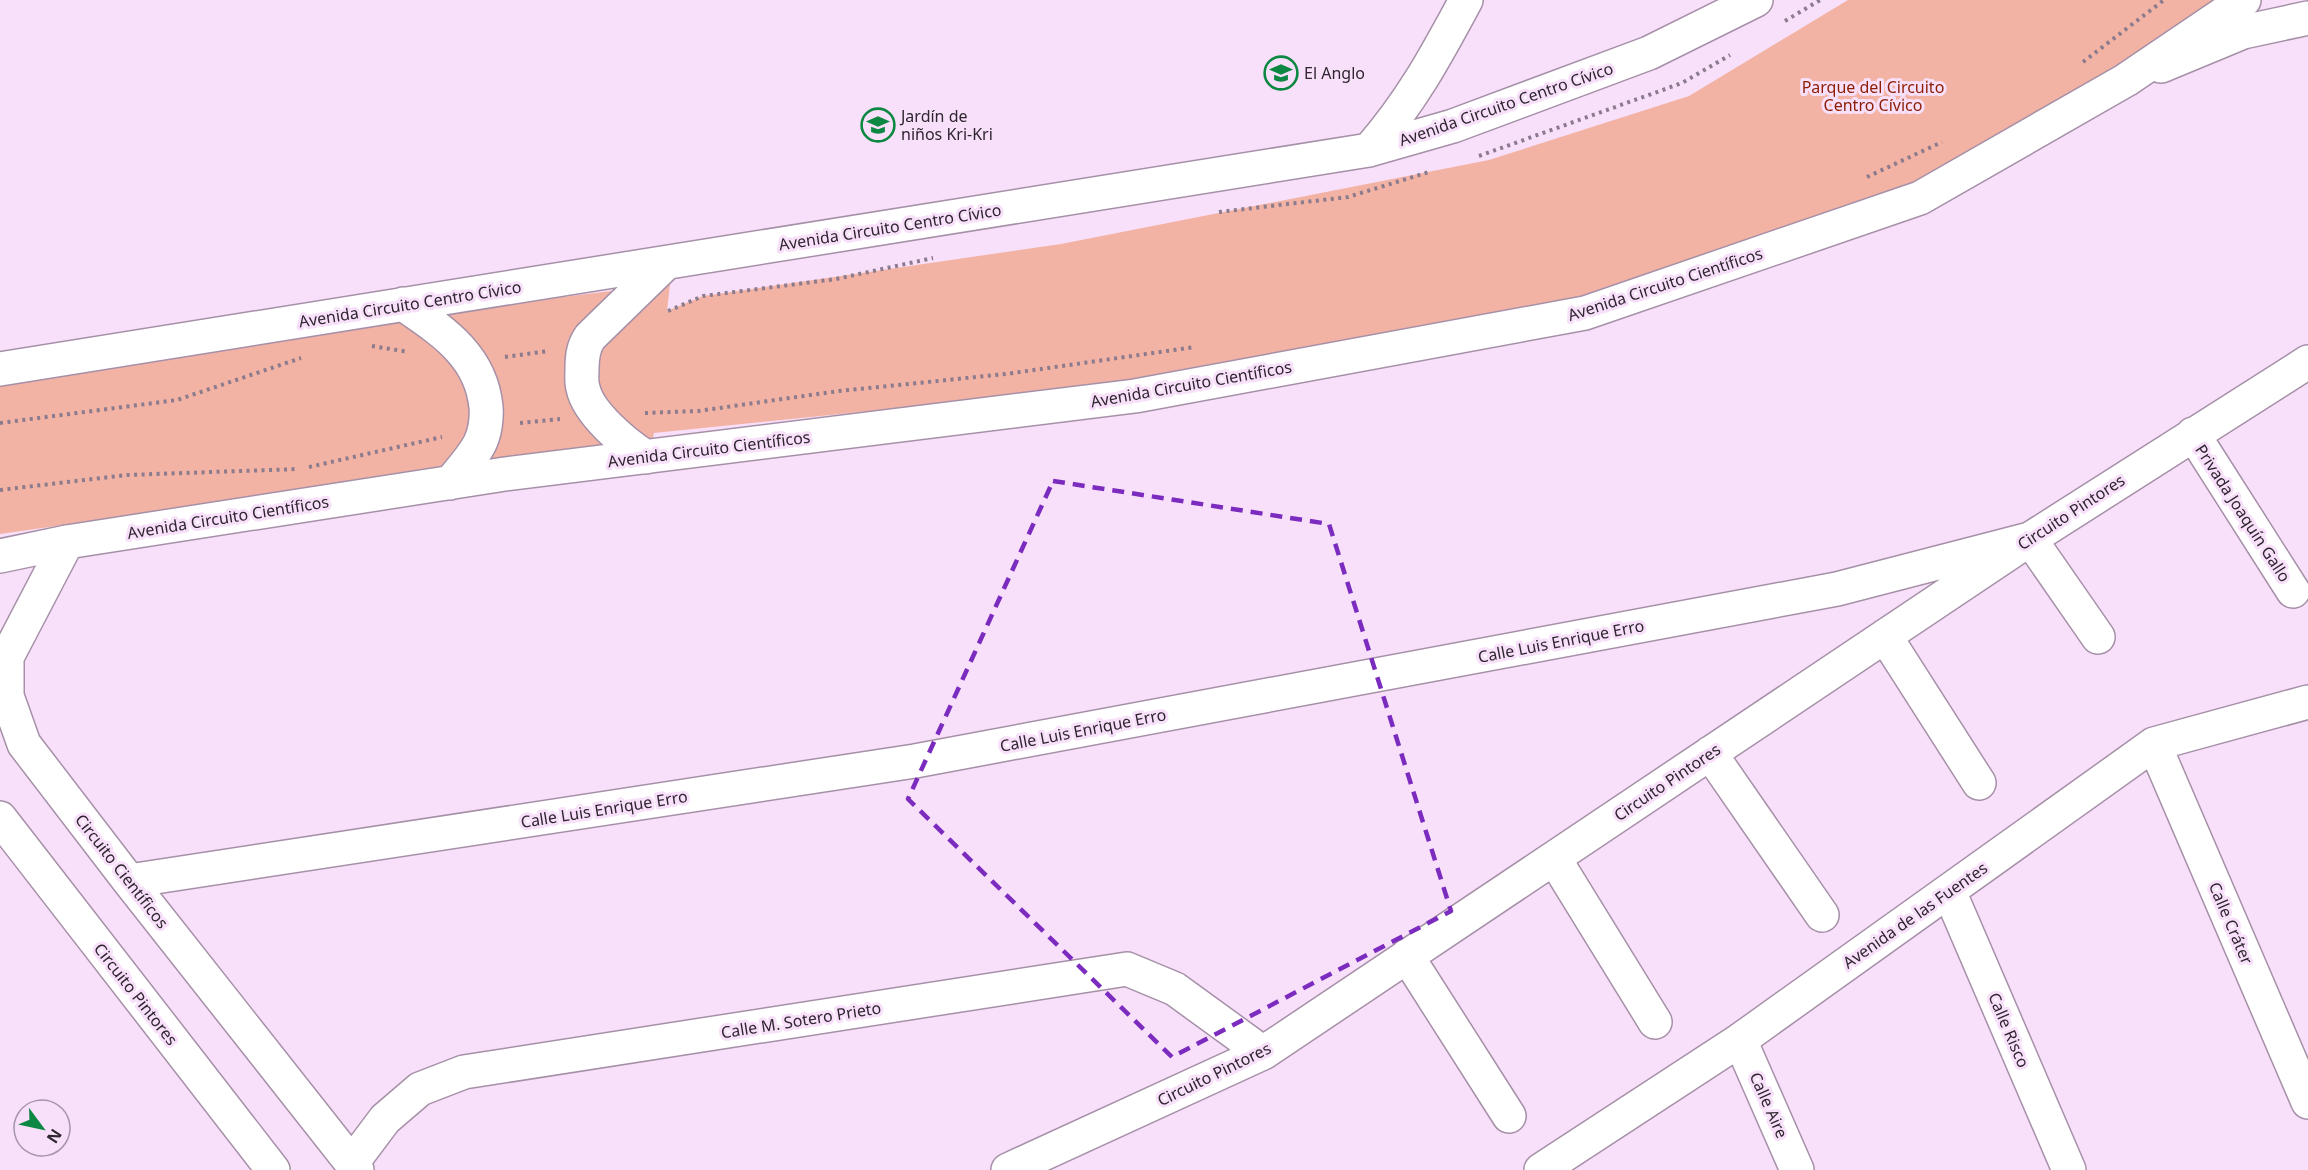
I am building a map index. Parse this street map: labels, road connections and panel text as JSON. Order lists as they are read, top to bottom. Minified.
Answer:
{"streets":{"street":["Avenida Circuito Centro Cívico","Avenida Circuito Científicos","Circuito Pintores","Privada Joaquín Gallo","Calle Luis Enrique Erro","Circuito Científicos","Avenida de las Fuentes","Calle Cráter","Calle M. Sotero Prieto","Calle Risco","Calle Aire"]},"crossings":[["Avenida Circuito Científicos","Circuito Científicos"],["Circuito Pintores","Privada Joaquín Gallo"],["Circuito Pintores","Calle Luis Enrique Erro"],["Circuito Pintores","Calle M. Sotero Prieto"],["Calle Luis Enrique Erro","Circuito Científicos"],["Circuito Científicos","Calle M. Sotero Prieto"],["Avenida de las Fuentes","Calle Cráter"],["Avenida de las Fuentes","Calle Risco"],["Avenida de las Fuentes","Calle Aire"]],"parks":["Parque del Circuito Centro Cívico"],"places":{"school or university":["El Anglo","Jardín de niños Kri-Kri"]},"north":"bottom right"}
